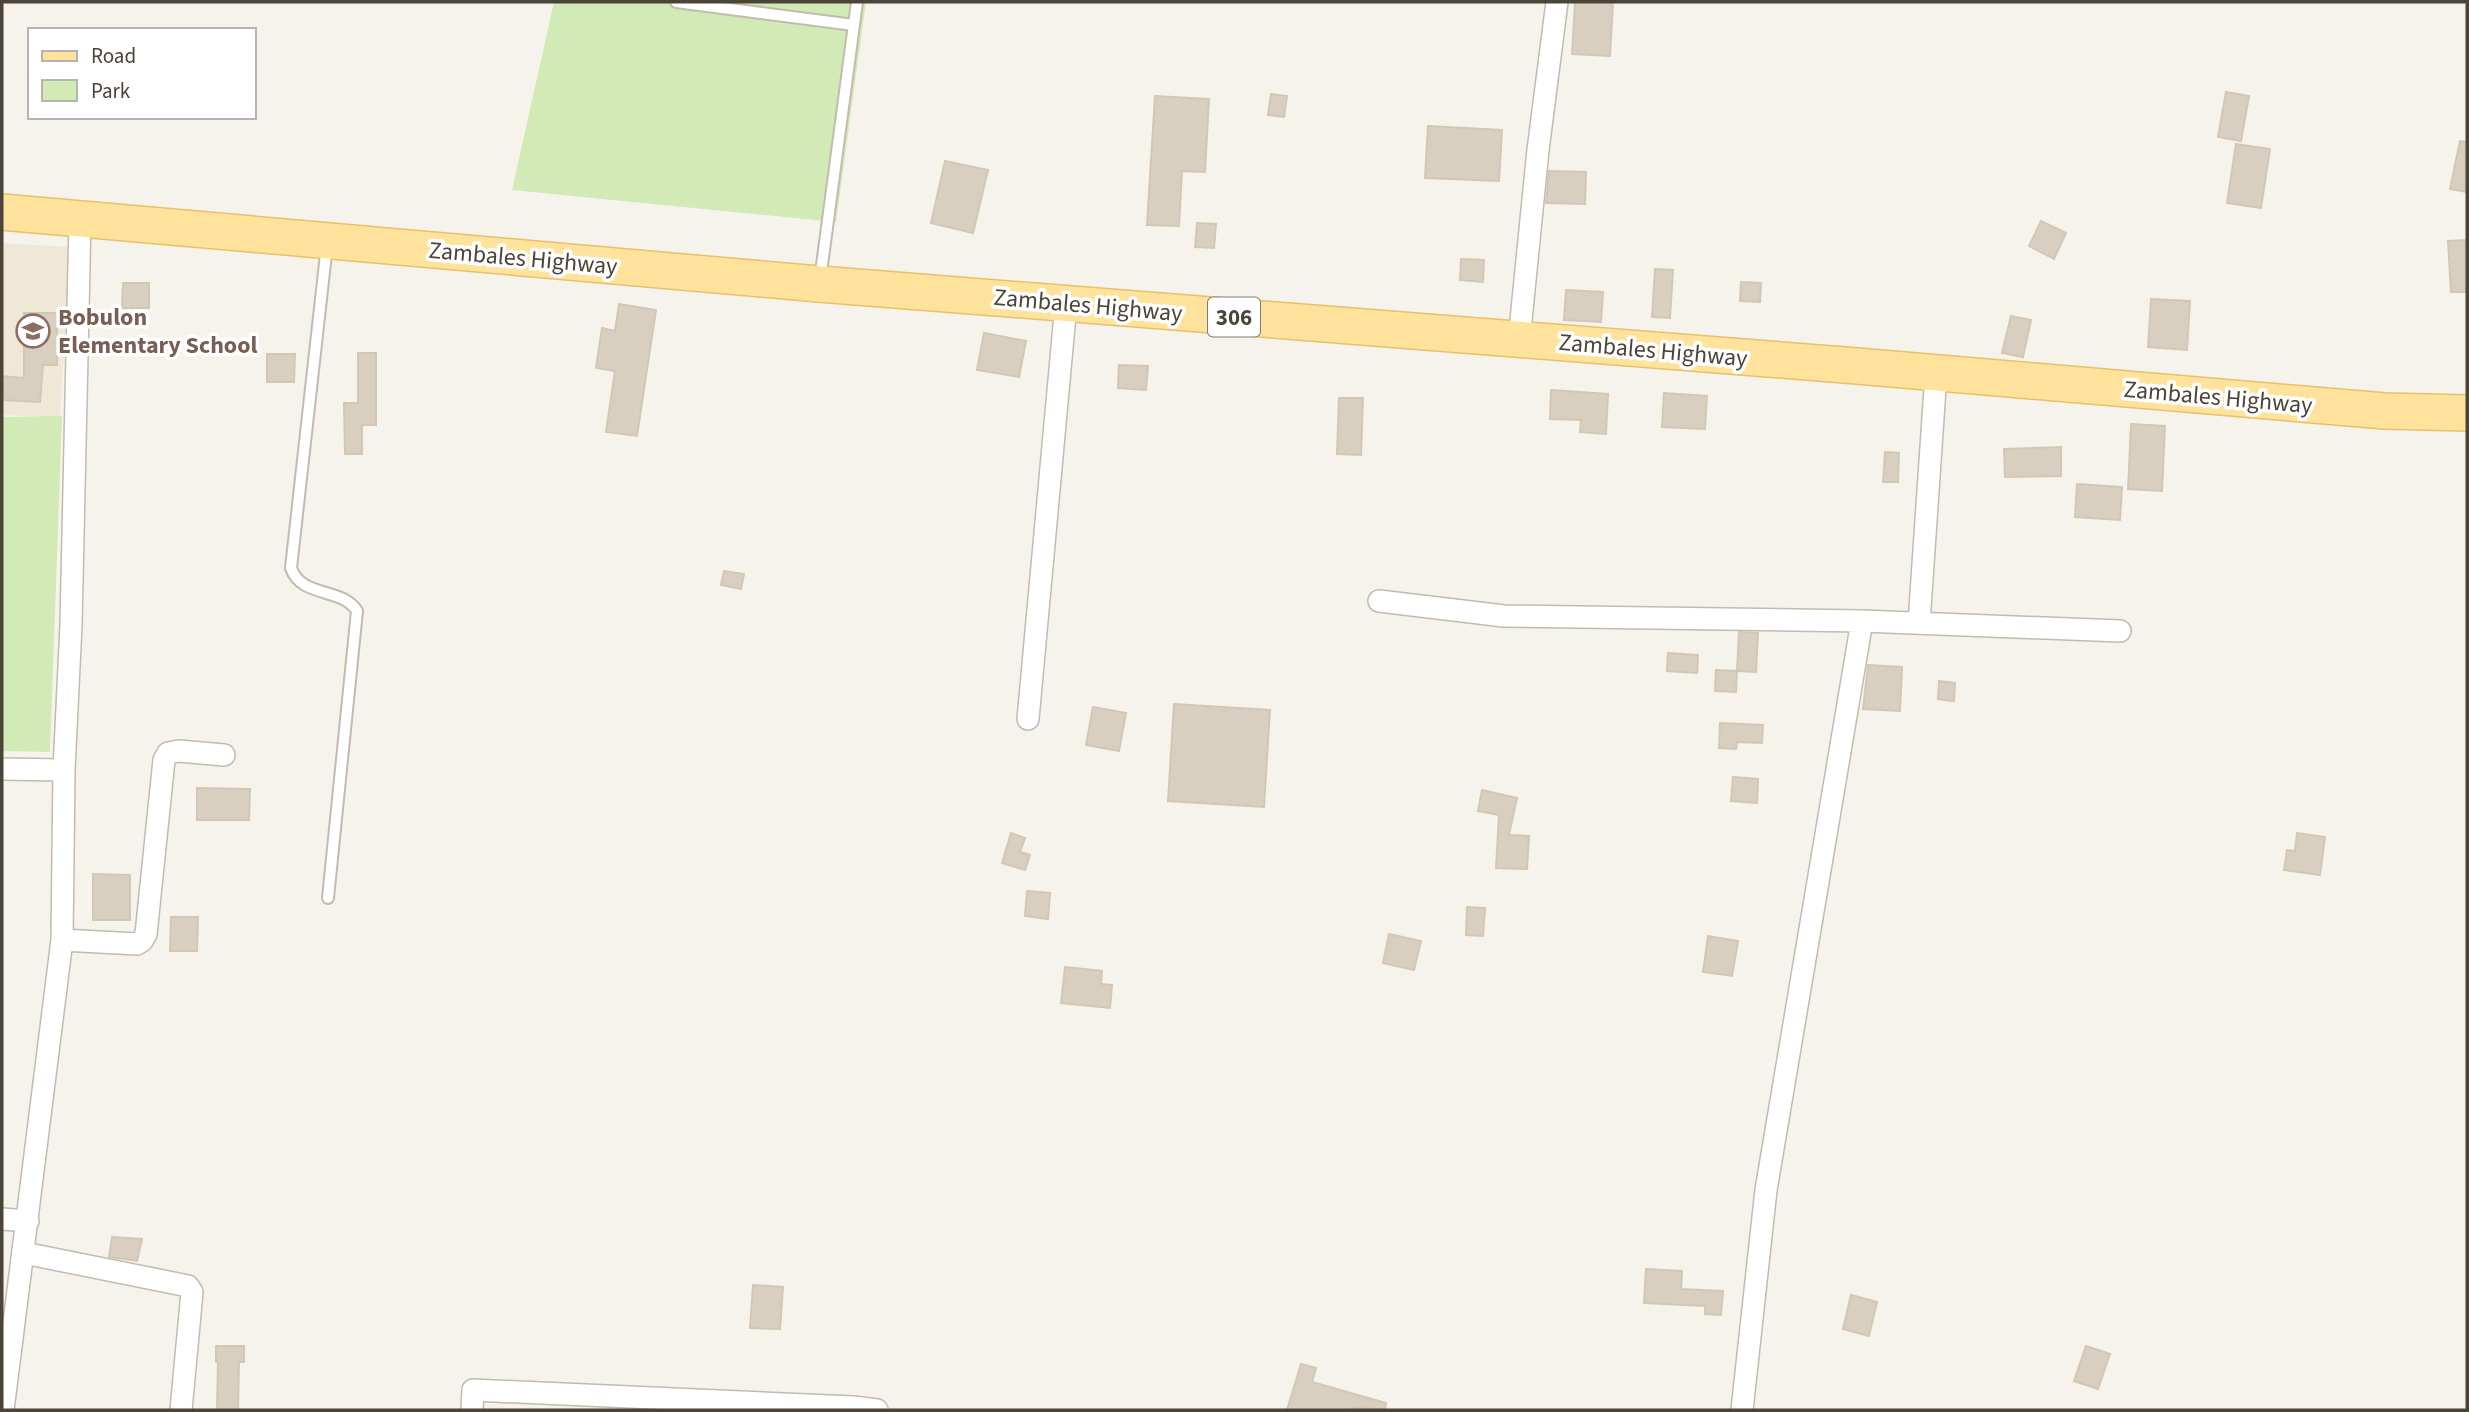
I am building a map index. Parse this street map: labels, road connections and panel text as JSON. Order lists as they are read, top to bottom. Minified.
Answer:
{"streets":{"main road":["Zambales Highway","306"]},"places":{"school or university":["Bobulon Elementary School"]},"legend":["Road","Park"]}
